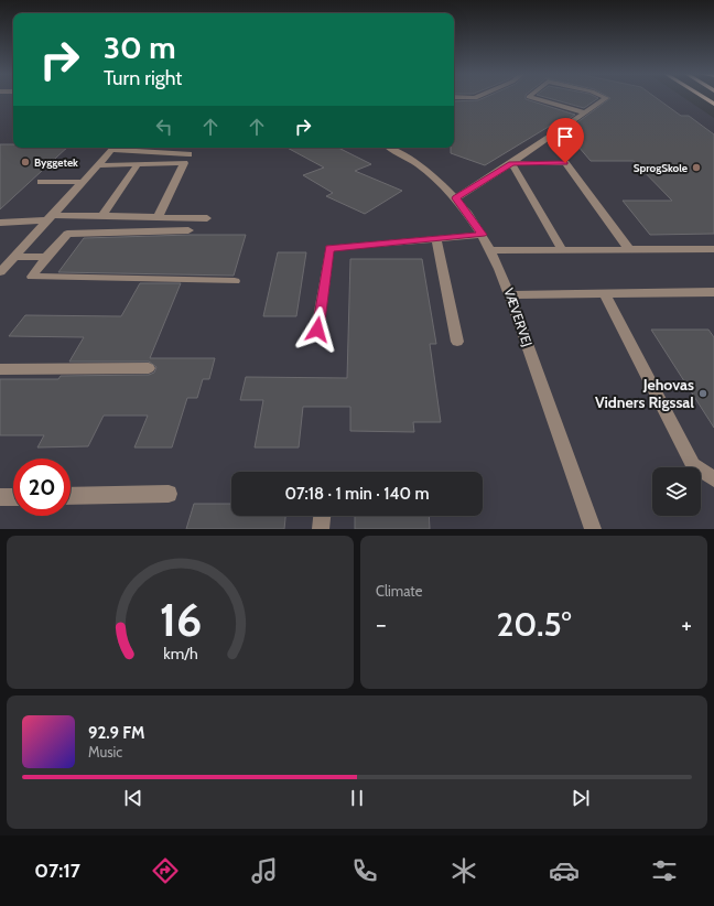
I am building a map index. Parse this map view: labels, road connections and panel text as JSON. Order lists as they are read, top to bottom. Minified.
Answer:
{"streets":{"street":["VÆVERVEJ"]},"places":["Byggetek","SprogSkole","Jehovas Vidners Rigssal"],"page":{"turn":["30 m","Turn right"],"limit":"20","trip":"07:18 · 1 min · 140 m","tile":"Climate","heat":["−","20.5°","+"],"song":["92.9 FM","Music"],"tabs":"07:17","gauge":["16","km/h"]}}
